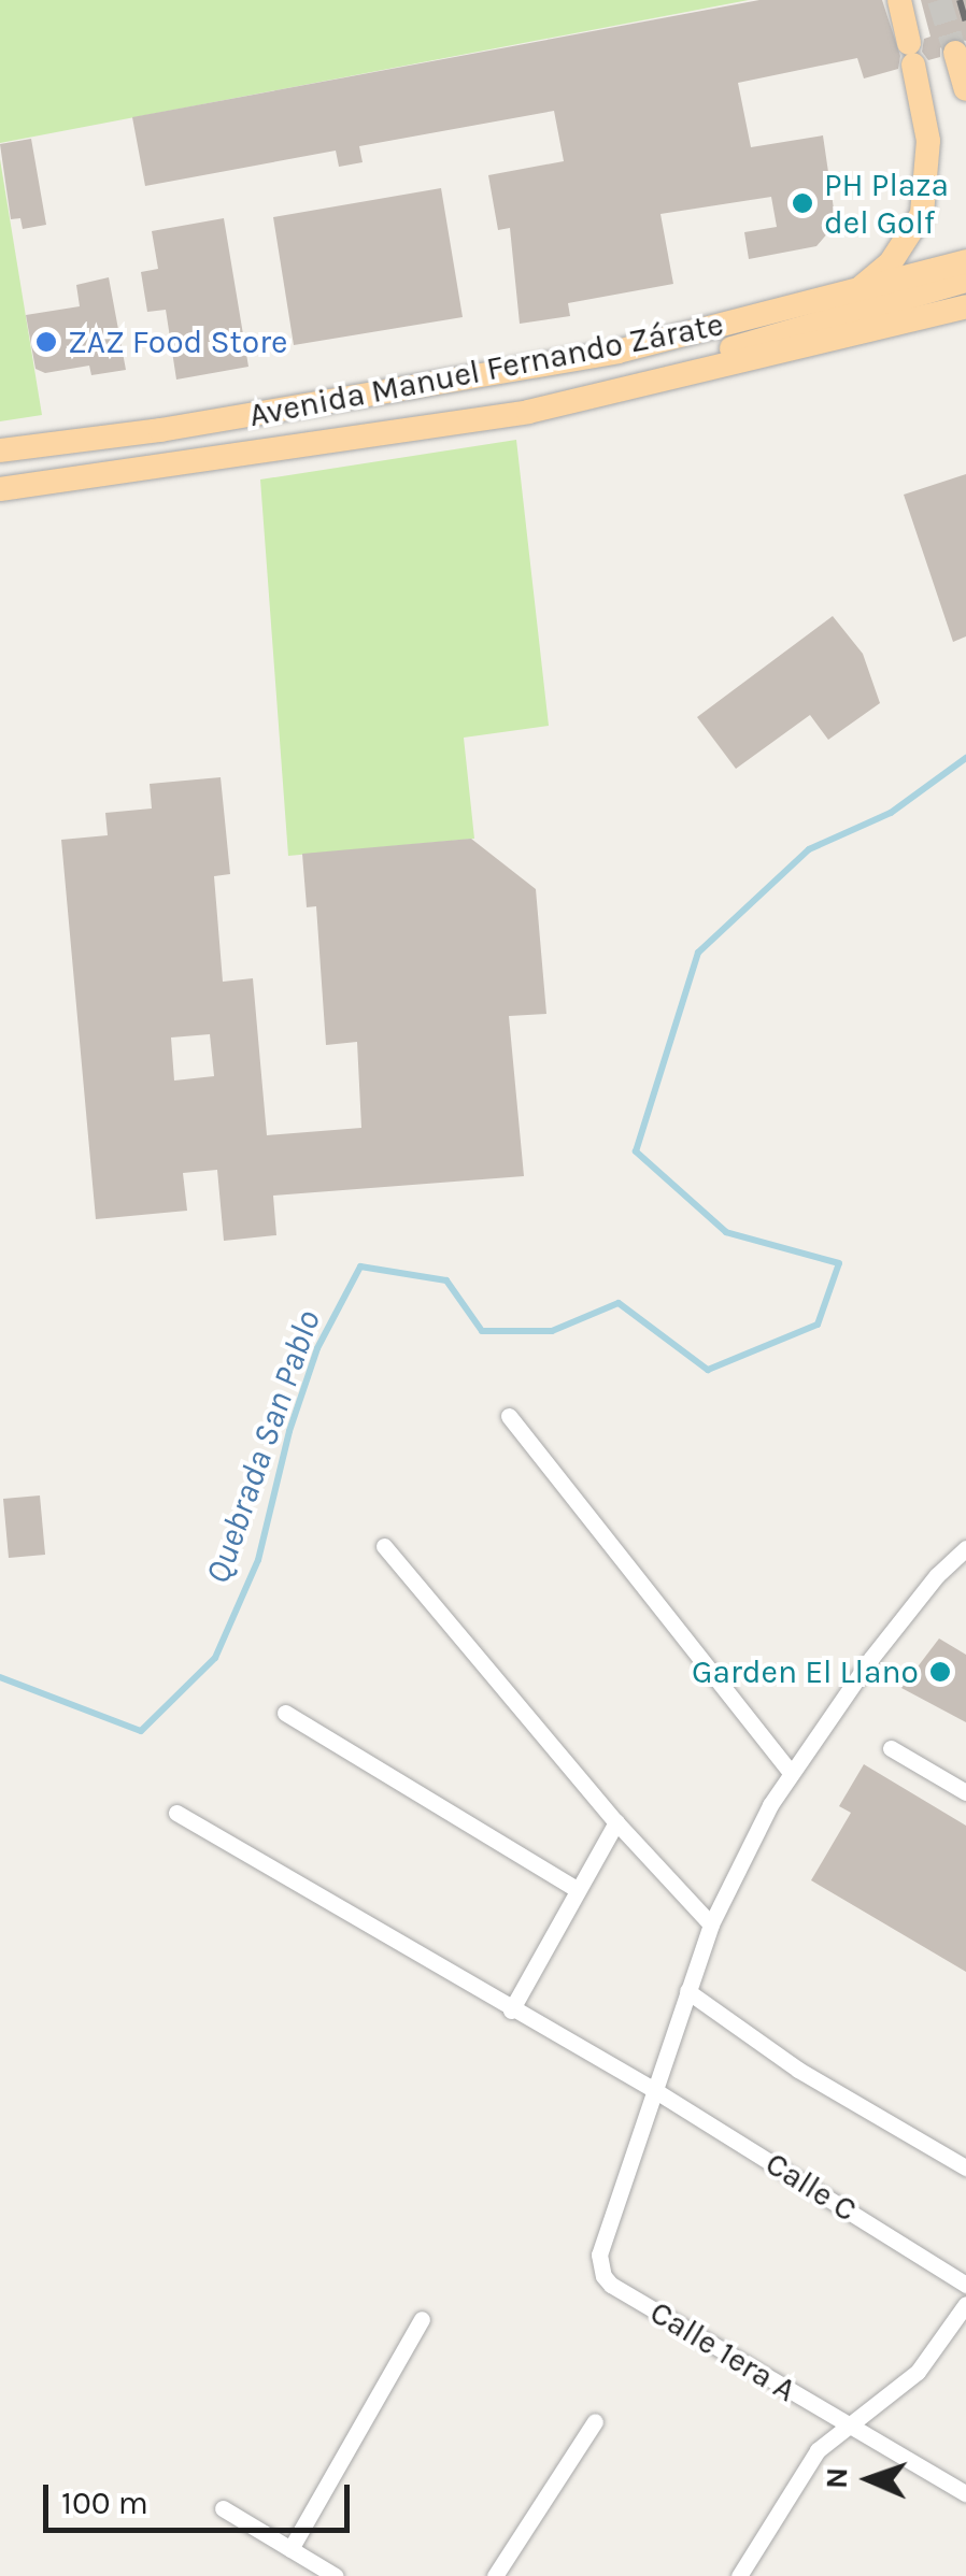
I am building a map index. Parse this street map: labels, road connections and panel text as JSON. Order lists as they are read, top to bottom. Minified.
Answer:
{"streets":{"main road":["Avenida Manuel Fernando Zárate"],"street":["Calle C","Calle 1era A"]},"crossings":[["Calle C","Calle 1era A"]],"water":["Quebrada San Pablo"],"places":["PH Plaza del Golf","ZAZ Food Store","Garden El Llano"],"scale_bar":"100 m","north":"left"}
